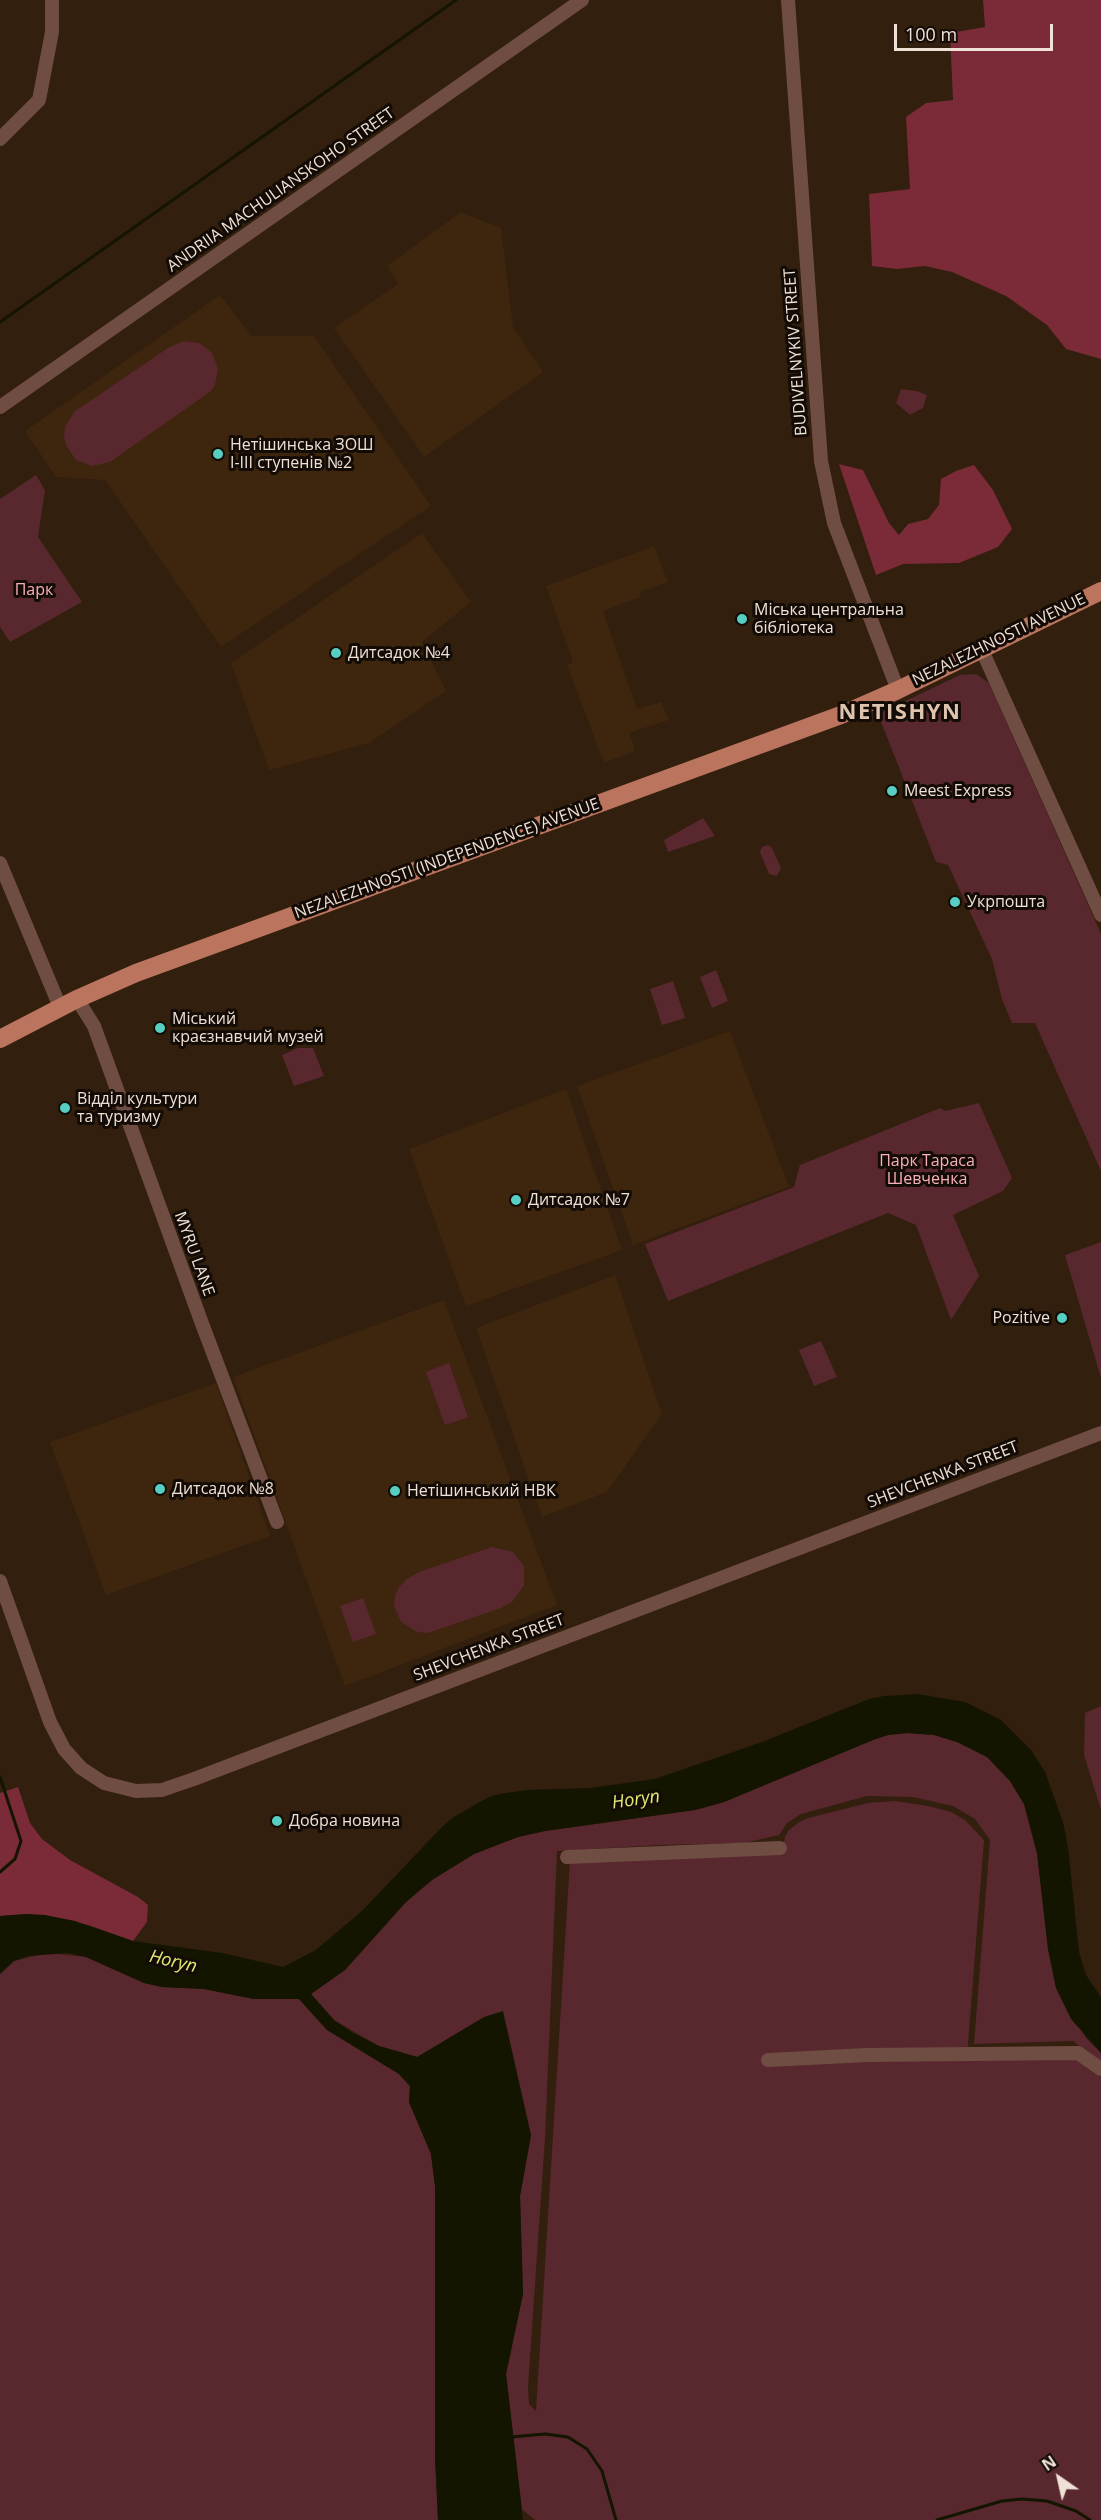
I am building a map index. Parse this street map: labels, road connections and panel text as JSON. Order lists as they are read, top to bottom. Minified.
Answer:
{"streets":{"main road":["NEZALEZHNOSTI AVENUE","NEZALEZHNOSTI (INDEPENDENCE) AVENUE"],"street":["ANDRIIA MACHULIANSKOHO STREET","BUDIVELNYKIV STREET","MYRU LANE","SHEVCHENKA STREET"]},"crossings":[["BUDIVELNYKIV STREET","NEZALEZHNOSTI AVENUE"],["BUDIVELNYKIV STREET","NEZALEZHNOSTI (INDEPENDENCE) AVENUE"],["NEZALEZHNOSTI AVENUE","NEZALEZHNOSTI (INDEPENDENCE) AVENUE"],["NEZALEZHNOSTI (INDEPENDENCE) AVENUE","MYRU LANE"]],"districts":["NETISHYN"],"water":["Horyn"],"parks":["Парк","Парк Тараса Шевченка"],"places":["Нетішинська ЗОШ І-ІІІ ступенів №2","Міська центральна бібліотека","Дитсадок №4","Meest Express","Укрпошта","Міський краєзнавчий музей","Відділ культури та туризму","Дитсадок №7","Pozitive","Дитсадок №8","Нетішинський НВК","Добра новина"],"scale_bar":"100 m","north":"top left"}
